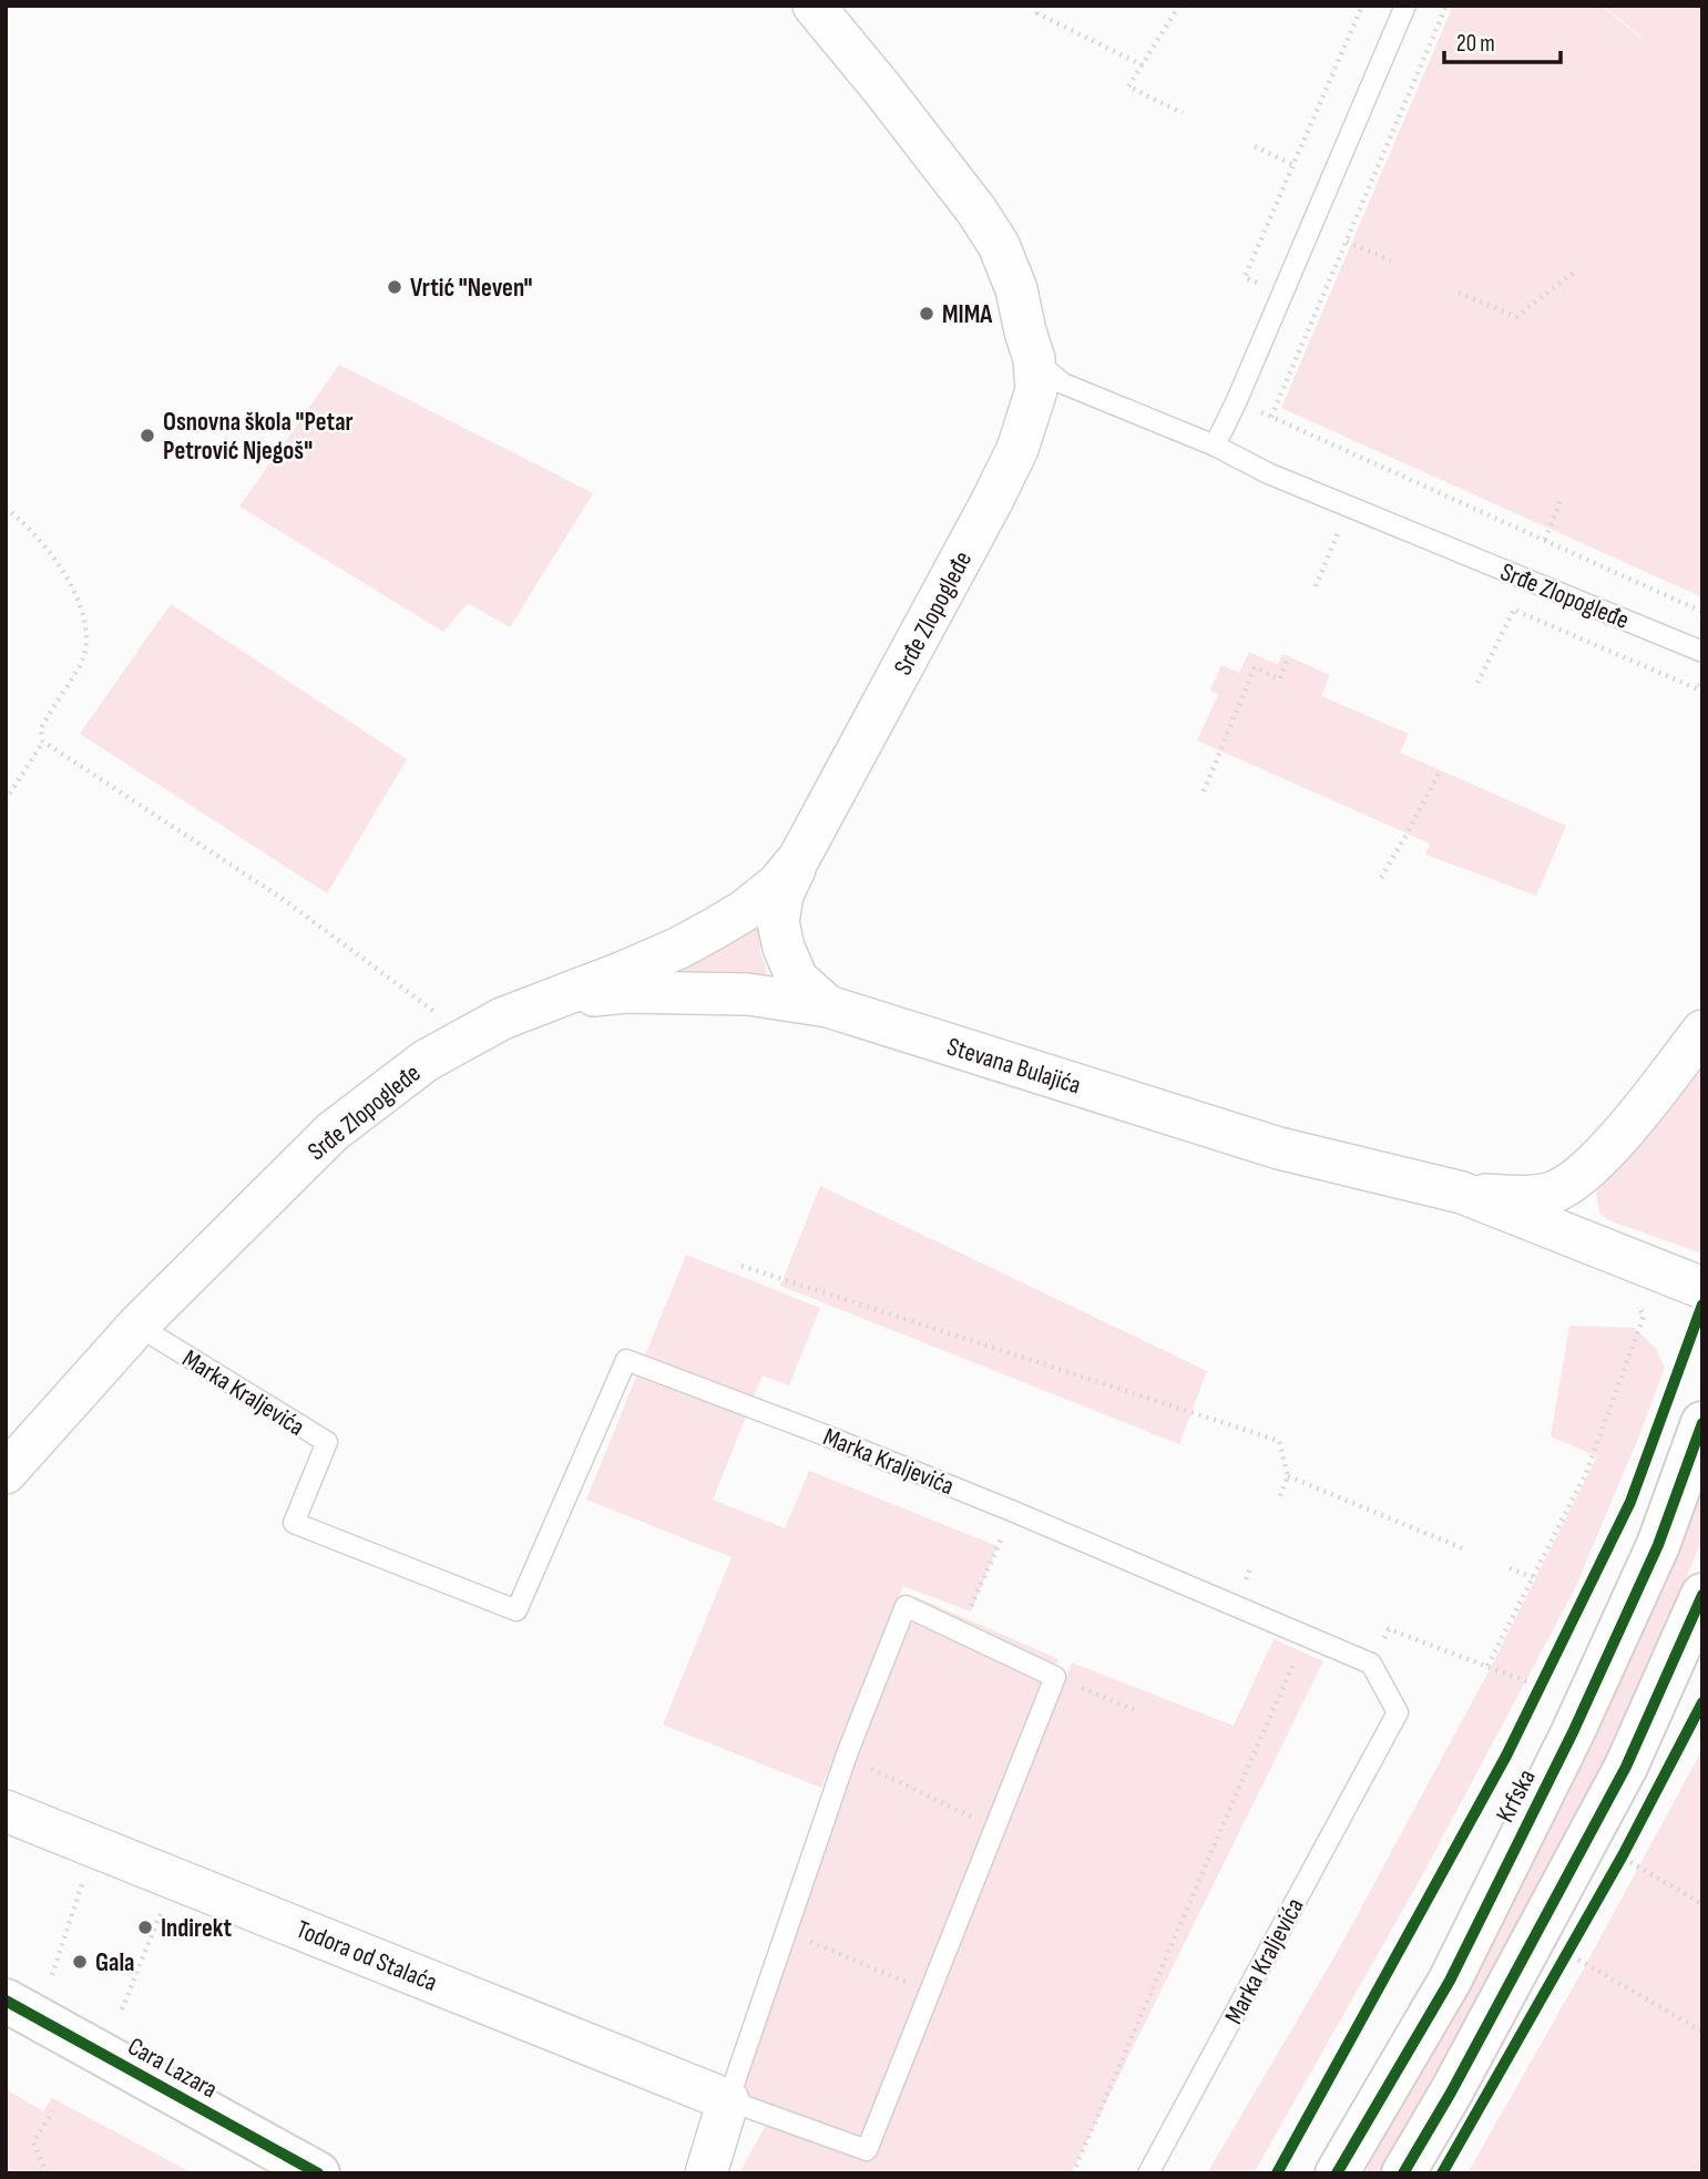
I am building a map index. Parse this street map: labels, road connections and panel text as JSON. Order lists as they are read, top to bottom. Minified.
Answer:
{"streets":{"main road":["Krfska","Cara Lazara"],"street":["Srđe Zlopogleđe","Stevana Bulajića","Todora od Stalaća"],"lane":["Marka Kraljevića"]},"crossings":[["Srđe Zlopogleđe","Stevana Bulajića"],["Srđe Zlopogleđe","Marka Kraljevića"]],"places":["Vrtić \"Neven\"","MIMA","Osnovna škola \"Petar Petrović Njegoš\"","Indirekt","Gala"],"scale_bar":"20 m"}
